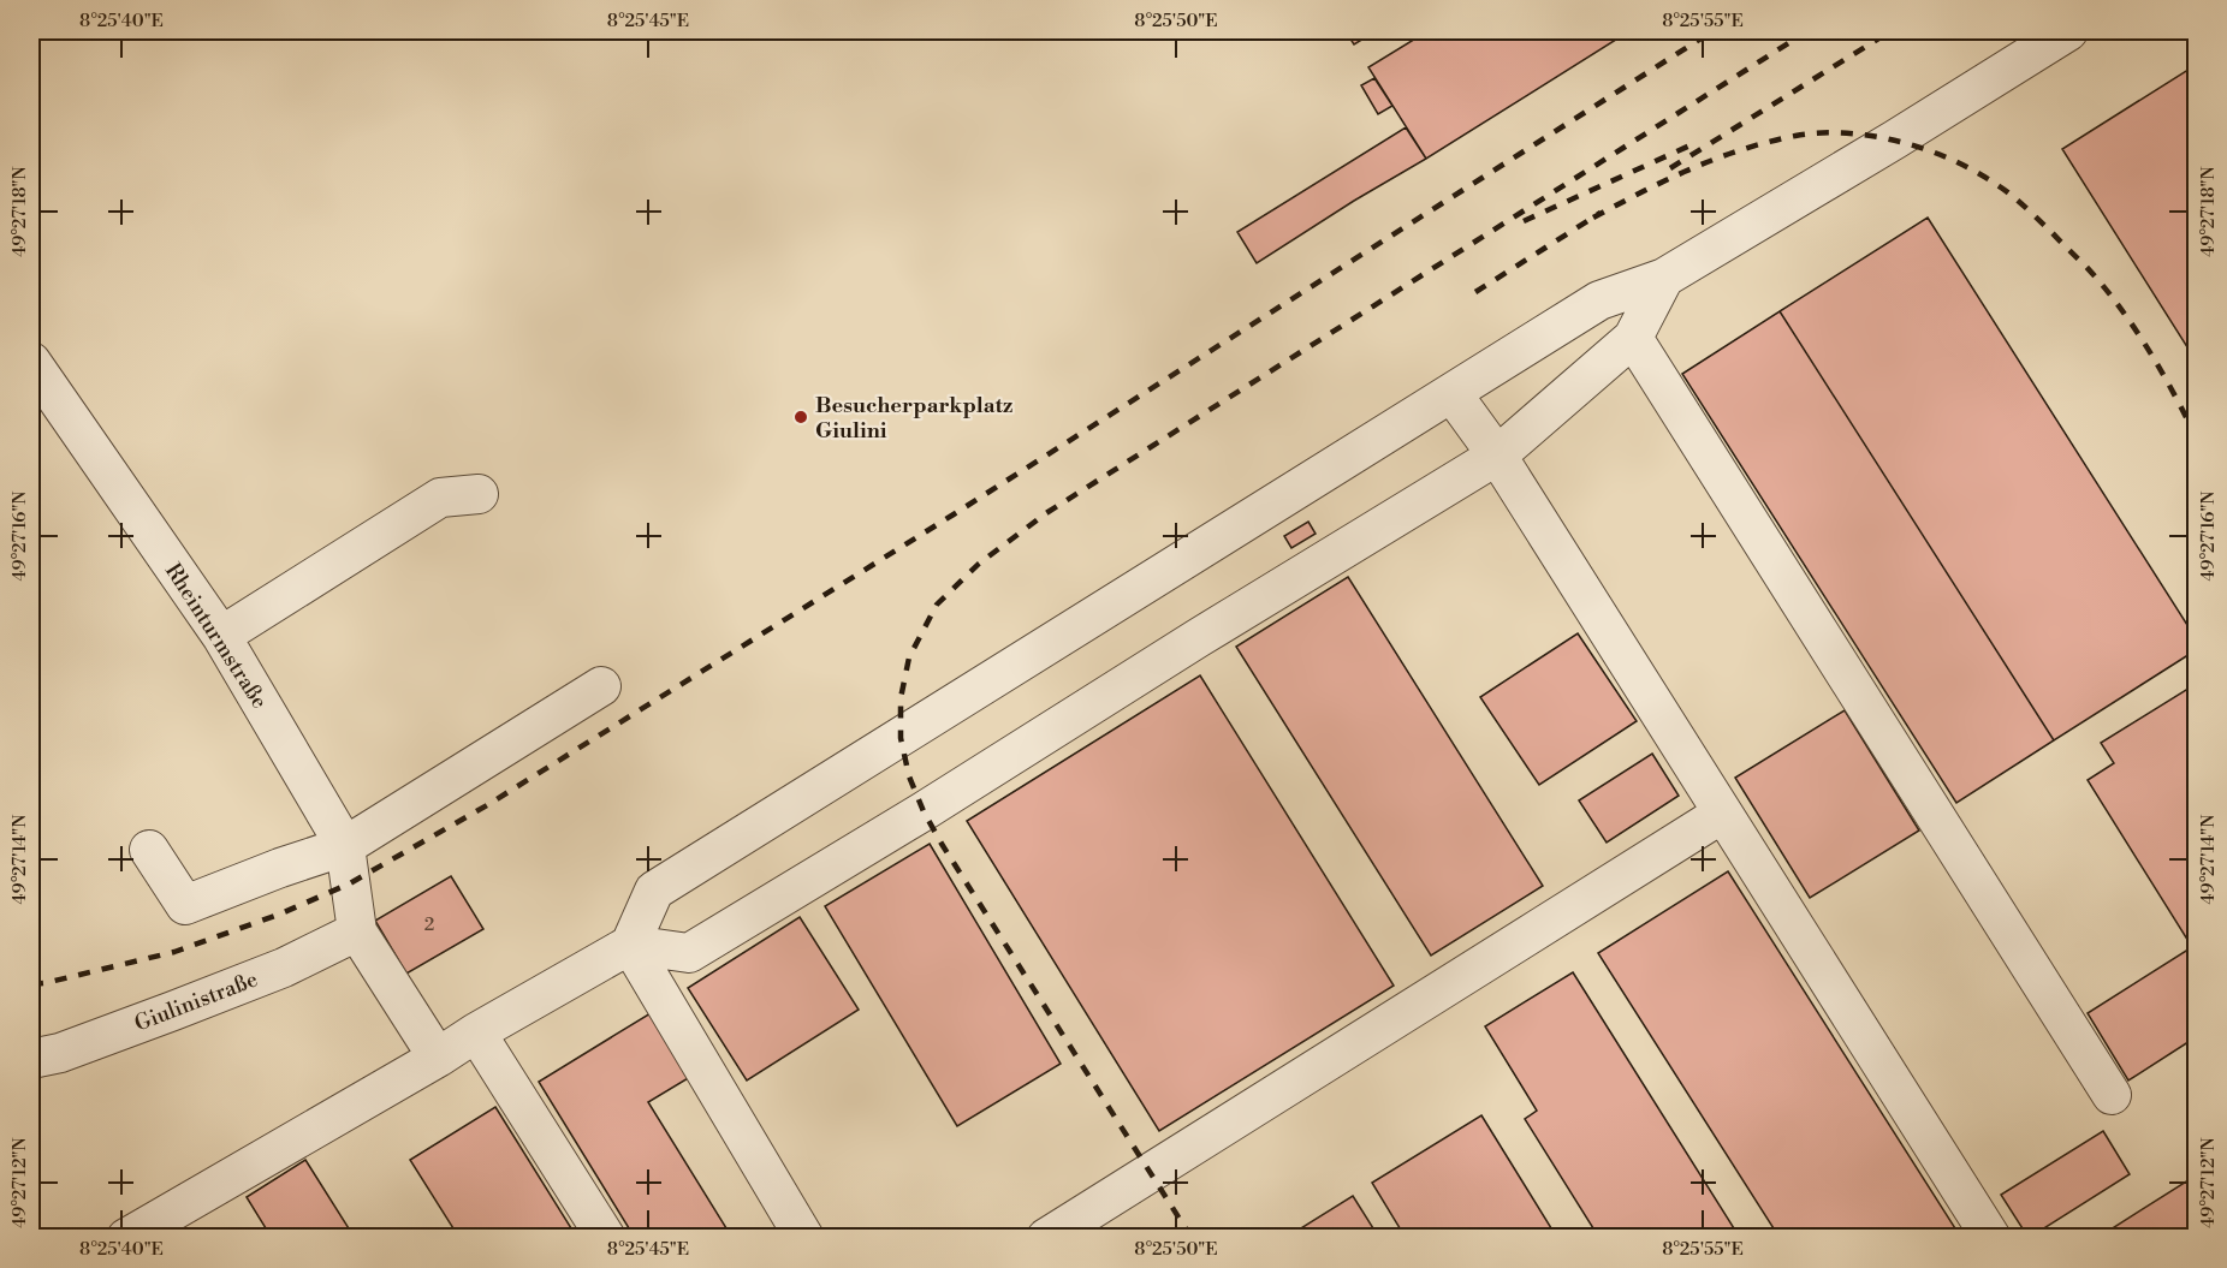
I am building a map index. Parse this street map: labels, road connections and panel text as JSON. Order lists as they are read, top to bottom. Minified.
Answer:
{"streets":{"street":["Rheinturmstraße","Giulinistraße"]},"crossings":[["Rheinturmstraße","Giulinistraße"]],"places":["Besucherparkplatz Giulini"],"house_numbers":["2"],"coordinates":["8°25'40\"E","8°25'45\"E","8°25'50\"E","8°25'55\"E","49°27'18\"N","49°27'16\"N","49°27'14\"N","49°27'12\"N"]}
